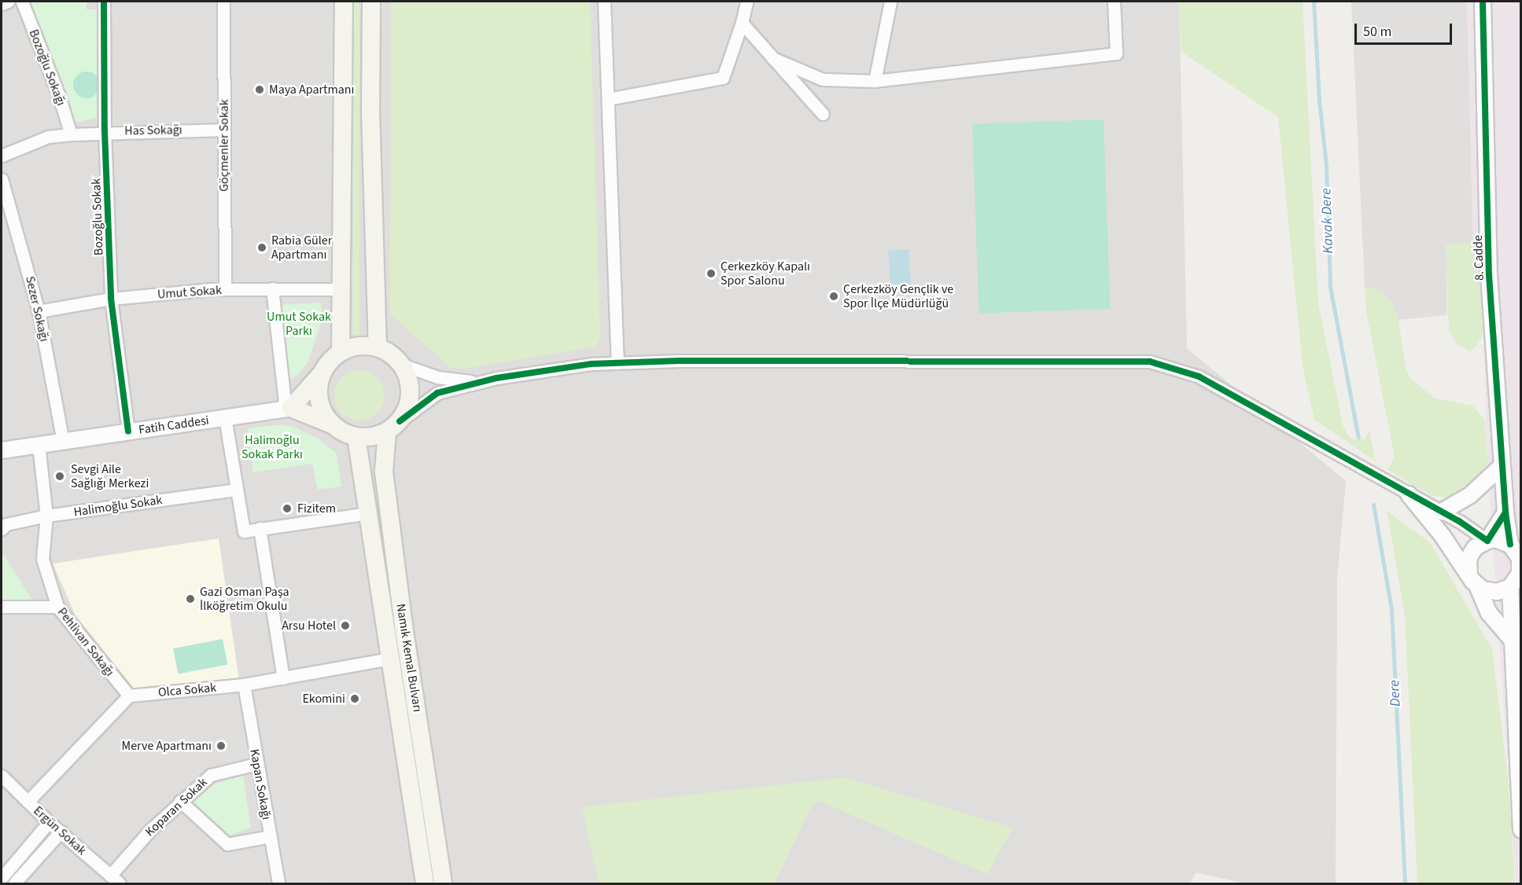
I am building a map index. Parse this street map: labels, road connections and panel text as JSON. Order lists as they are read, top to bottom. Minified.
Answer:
{"streets":{"main road":["Namık Kemal Bulvarı"],"street":["Bozoğlu Sokağı","Has Sokağı","Göçmenler Sokak","Bozoğlu Sokak","8. Cadde","Umut Sokak","Sezer Sokağı","Fatih Caddesi","Halimoğlu Sokak","Pehlivan Sokağı","Olca Sokak","Kapan Sokağı","Koparan Sokak","Ergün Sokak"]},"crossings":[["Bozoğlu Sokağı","Has Sokağı"],["Has Sokağı","Göçmenler Sokak"],["Has Sokağı","Bozoğlu Sokak"],["Göçmenler Sokak","Umut Sokak"],["Bozoğlu Sokak","Umut Sokak"],["Bozoğlu Sokak","Fatih Caddesi"],["Umut Sokak","Sezer Sokağı"],["Sezer Sokağı","Fatih Caddesi"],["Fatih Caddesi","Pehlivan Sokağı"],["Halimoğlu Sokak","Pehlivan Sokağı"],["Pehlivan Sokağı","Olca Sokak"],["Namık Kemal Bulvarı","Olca Sokak"],["Olca Sokak","Kapan Sokağı"],["Kapan Sokağı","Koparan Sokak"],["Koparan Sokak","Ergün Sokak"]],"water":["Kavak Dere","Dere"],"parks":["Umut Sokak Parkı","Halimoğlu Sokak Parkı"],"places":["Maya Apartmanı","Rabia Güler Apartmanı","Çerkezköy Kapalı Spor Salonu","Çerkezköy Gençlik ve Spor İlçe Müdürlüğü","Sevgi Aile Sağlığı Merkezi","Fizitem","Gazi Osman Paşa İlköğretim Okulu","Arsu Hotel","Ekomini","Merve Apartmanı"],"scale_bar":"50 m"}
